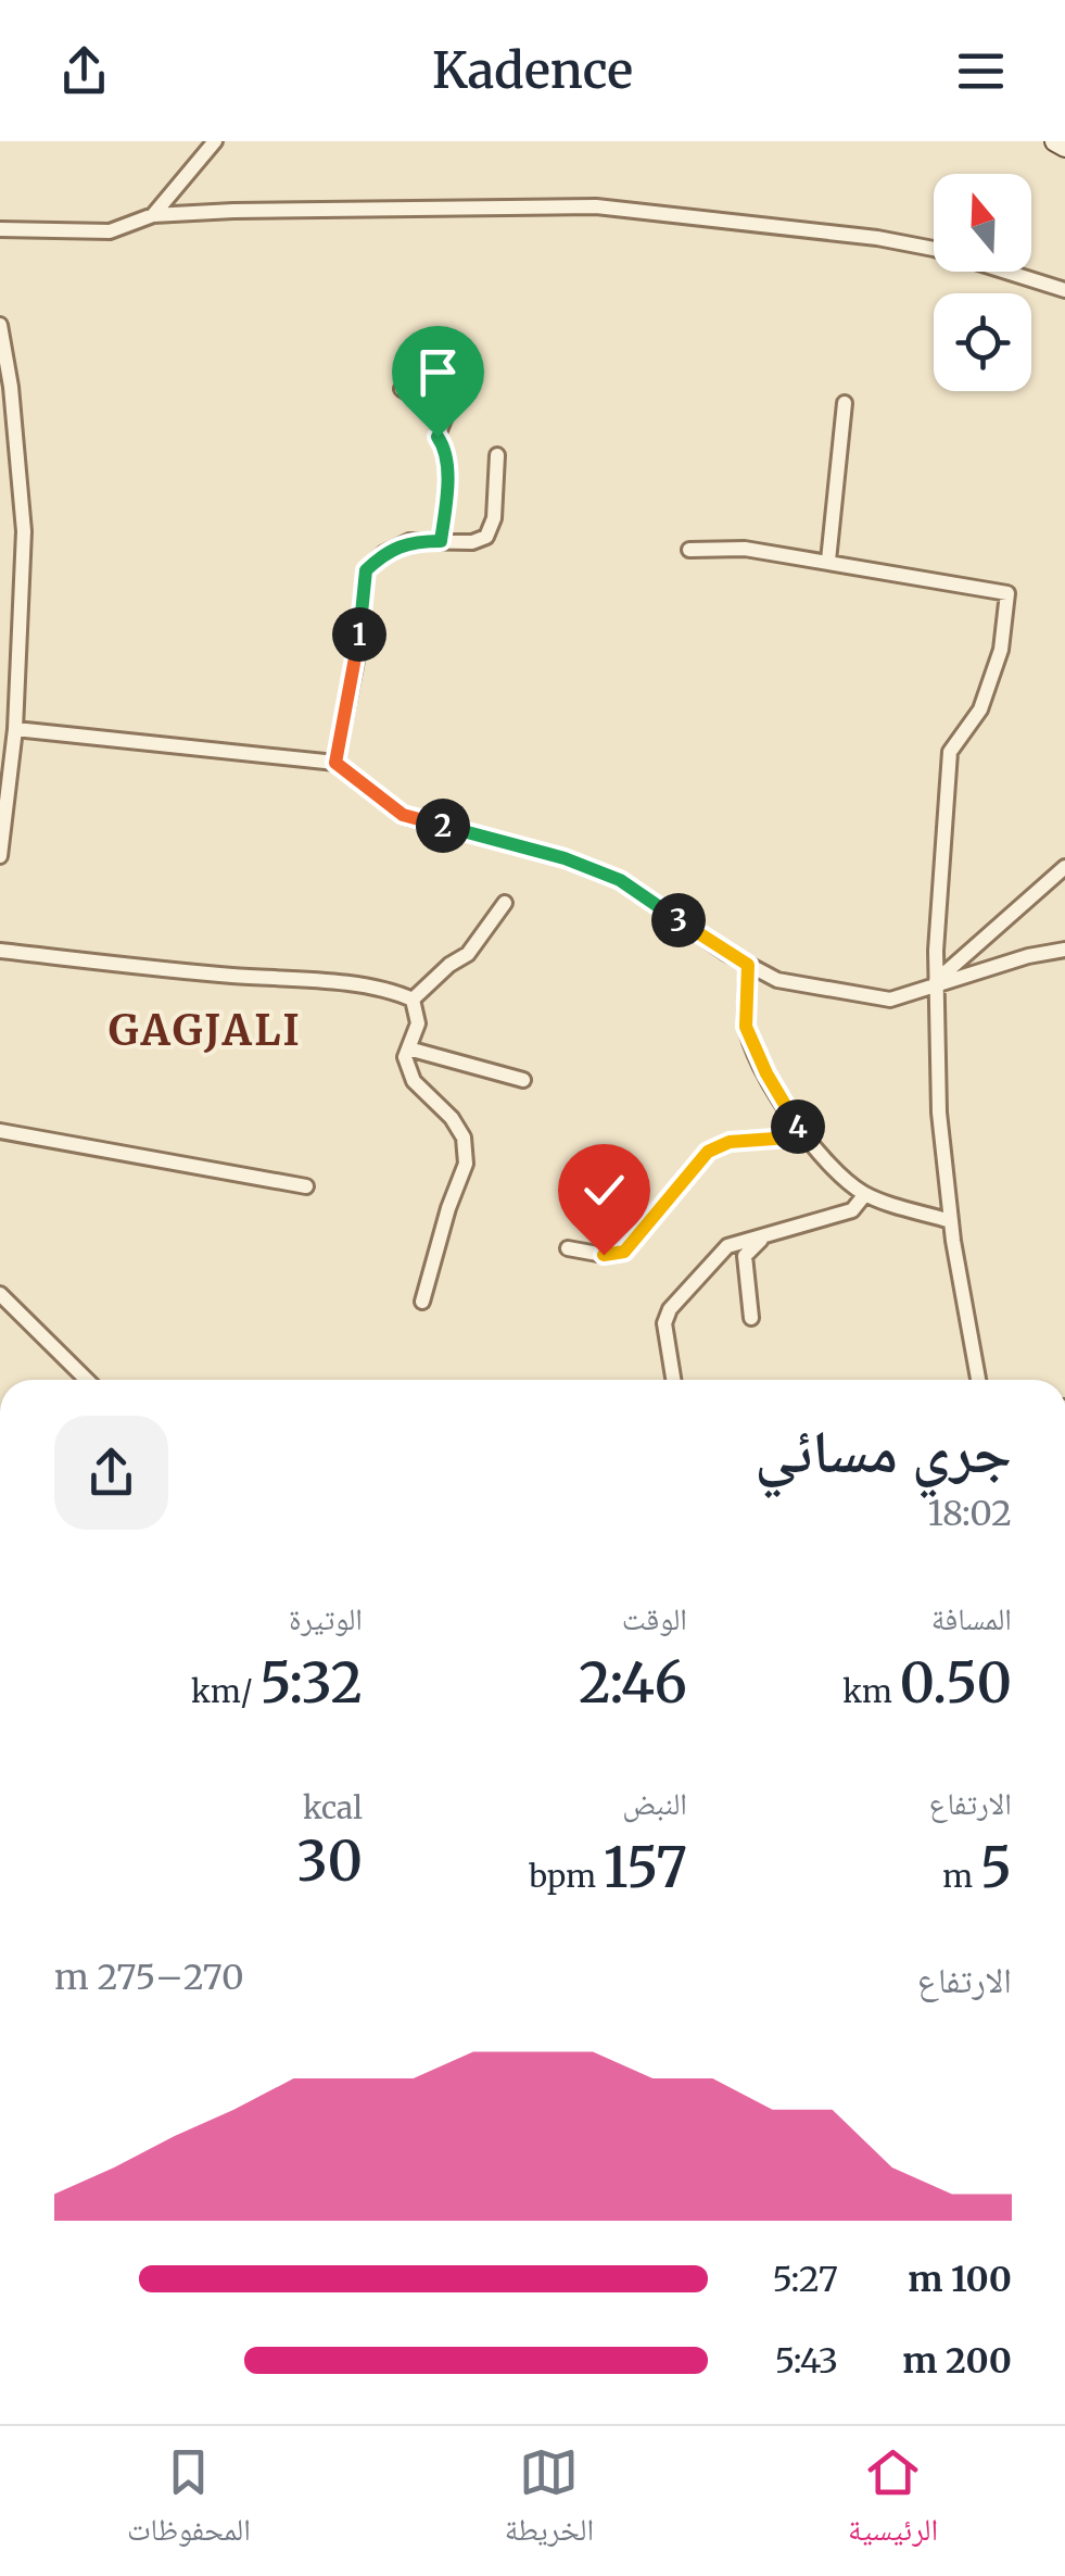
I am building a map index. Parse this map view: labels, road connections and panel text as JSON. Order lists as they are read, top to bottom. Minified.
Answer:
{"districts":["GAGJALI"],"north":"top","page":{"header":"Kadence","pins":["1","2","3","4"],"heading":["جري مسائي","18:02"],"stats":[["المسافة","0.50 km"],["الوقت","2:46"],["الوتيرة","5:32 /km"],["الارتفاع","5 m"],["النبض","157 bpm"],["kcal","30"]],"chart":["الارتفاع","270–275 m"],"list":[{"name":"100 m","note":"5:27"},{"name":"200 m","note":"5:43"}],"tabs":["الرئيسية","الخريطة","المحفوظات"]}}
